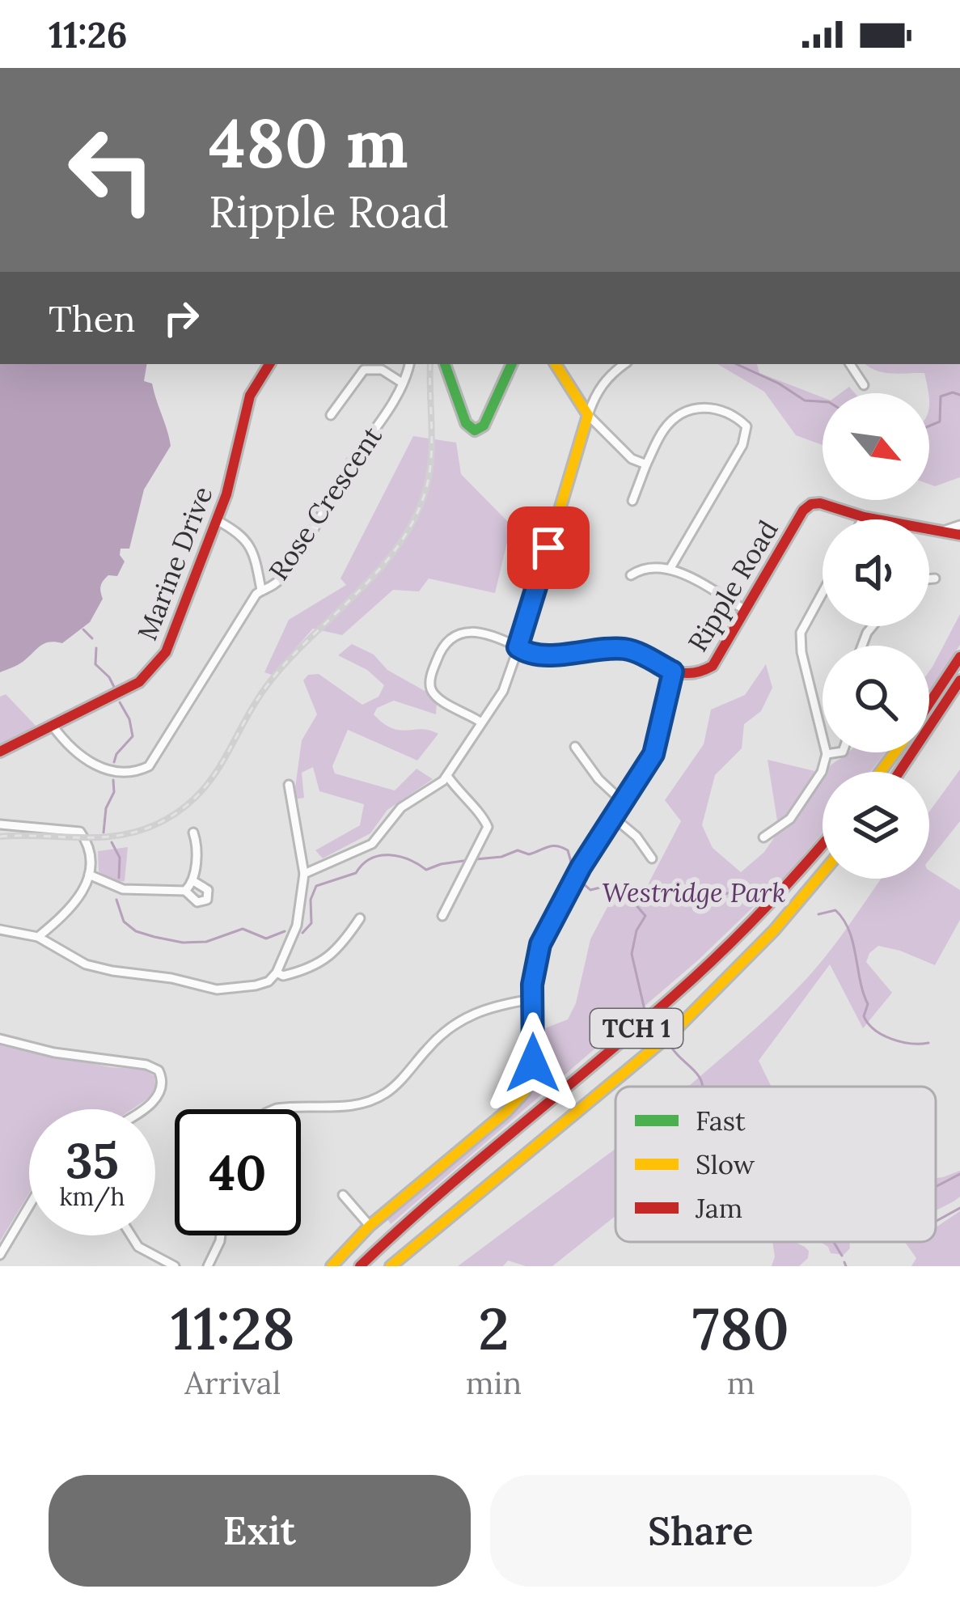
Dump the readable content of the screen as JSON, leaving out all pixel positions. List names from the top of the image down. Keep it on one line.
{"streets":{"main road":["Marine Drive","Ripple Road","TCH 1"],"street":["Rose Crescent"]},"crossings":[["Rose Crescent","Marine Drive"]],"parks":["Westridge Park"],"legend":["Fast","Slow","Jam"],"north":"bottom right","page":{"status":"11:26","turn":["480 m","Ripple Road"],"then":"Then","speed":"35 km/h","limit":"40","eta":["11:28","Arrival","2","min","780","m"],"buttons":["Exit","Share"]}}
